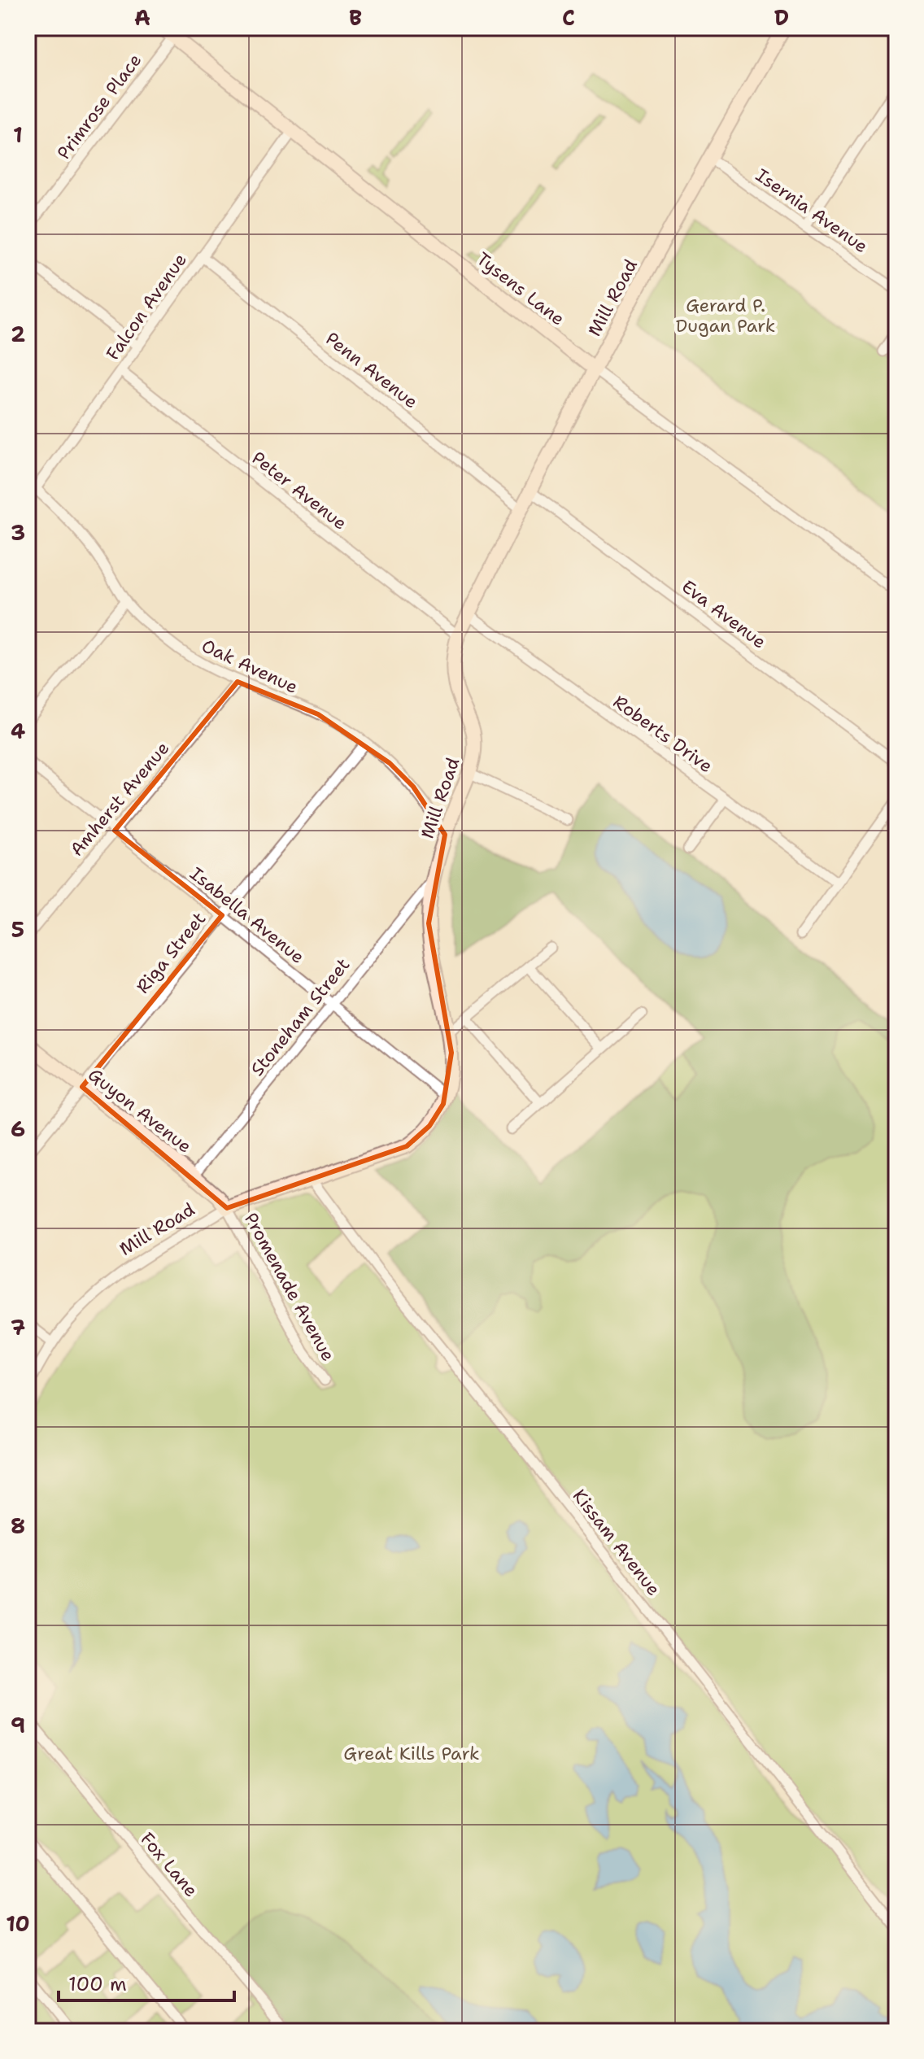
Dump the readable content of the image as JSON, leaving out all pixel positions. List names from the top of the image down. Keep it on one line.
{"streets":{"street":["Primrose Place","Isernia Avenue","Tysens Lane","Mill Road","Falcon Avenue","Penn Avenue","Peter Avenue","Eva Avenue","Oak Avenue","Roberts Drive","Amherst Avenue","Isabella Avenue","Riga Street","Stoneham Street","Guyon Avenue","Promenade Avenue","Kissam Avenue","Fox Lane"]},"crossings":[["Primrose Place","Tysens Lane"],["Isernia Avenue","Mill Road"],["Tysens Lane","Mill Road"],["Tysens Lane","Falcon Avenue"],["Mill Road","Penn Avenue"],["Mill Road","Peter Avenue"],["Mill Road","Eva Avenue"],["Mill Road","Oak Avenue"],["Mill Road","Roberts Drive"],["Mill Road","Isabella Avenue"],["Mill Road","Stoneham Street"],["Mill Road","Guyon Avenue"],["Mill Road","Promenade Avenue"],["Mill Road","Kissam Avenue"],["Falcon Avenue","Penn Avenue"],["Falcon Avenue","Peter Avenue"],["Falcon Avenue","Oak Avenue"],["Oak Avenue","Amherst Avenue"],["Oak Avenue","Riga Street"],["Amherst Avenue","Isabella Avenue"],["Isabella Avenue","Riga Street"],["Isabella Avenue","Stoneham Street"],["Riga Street","Guyon Avenue"],["Stoneham Street","Guyon Avenue"],["Guyon Avenue","Promenade Avenue"]],"parks":["Gerard P. Dugan Park","Great Kills Park"],"scale_bar":"100 m","grid":{"columns":["A","B","C","D"],"rows":["1","2","3","4","5","6","7","8","9","10"]}}
